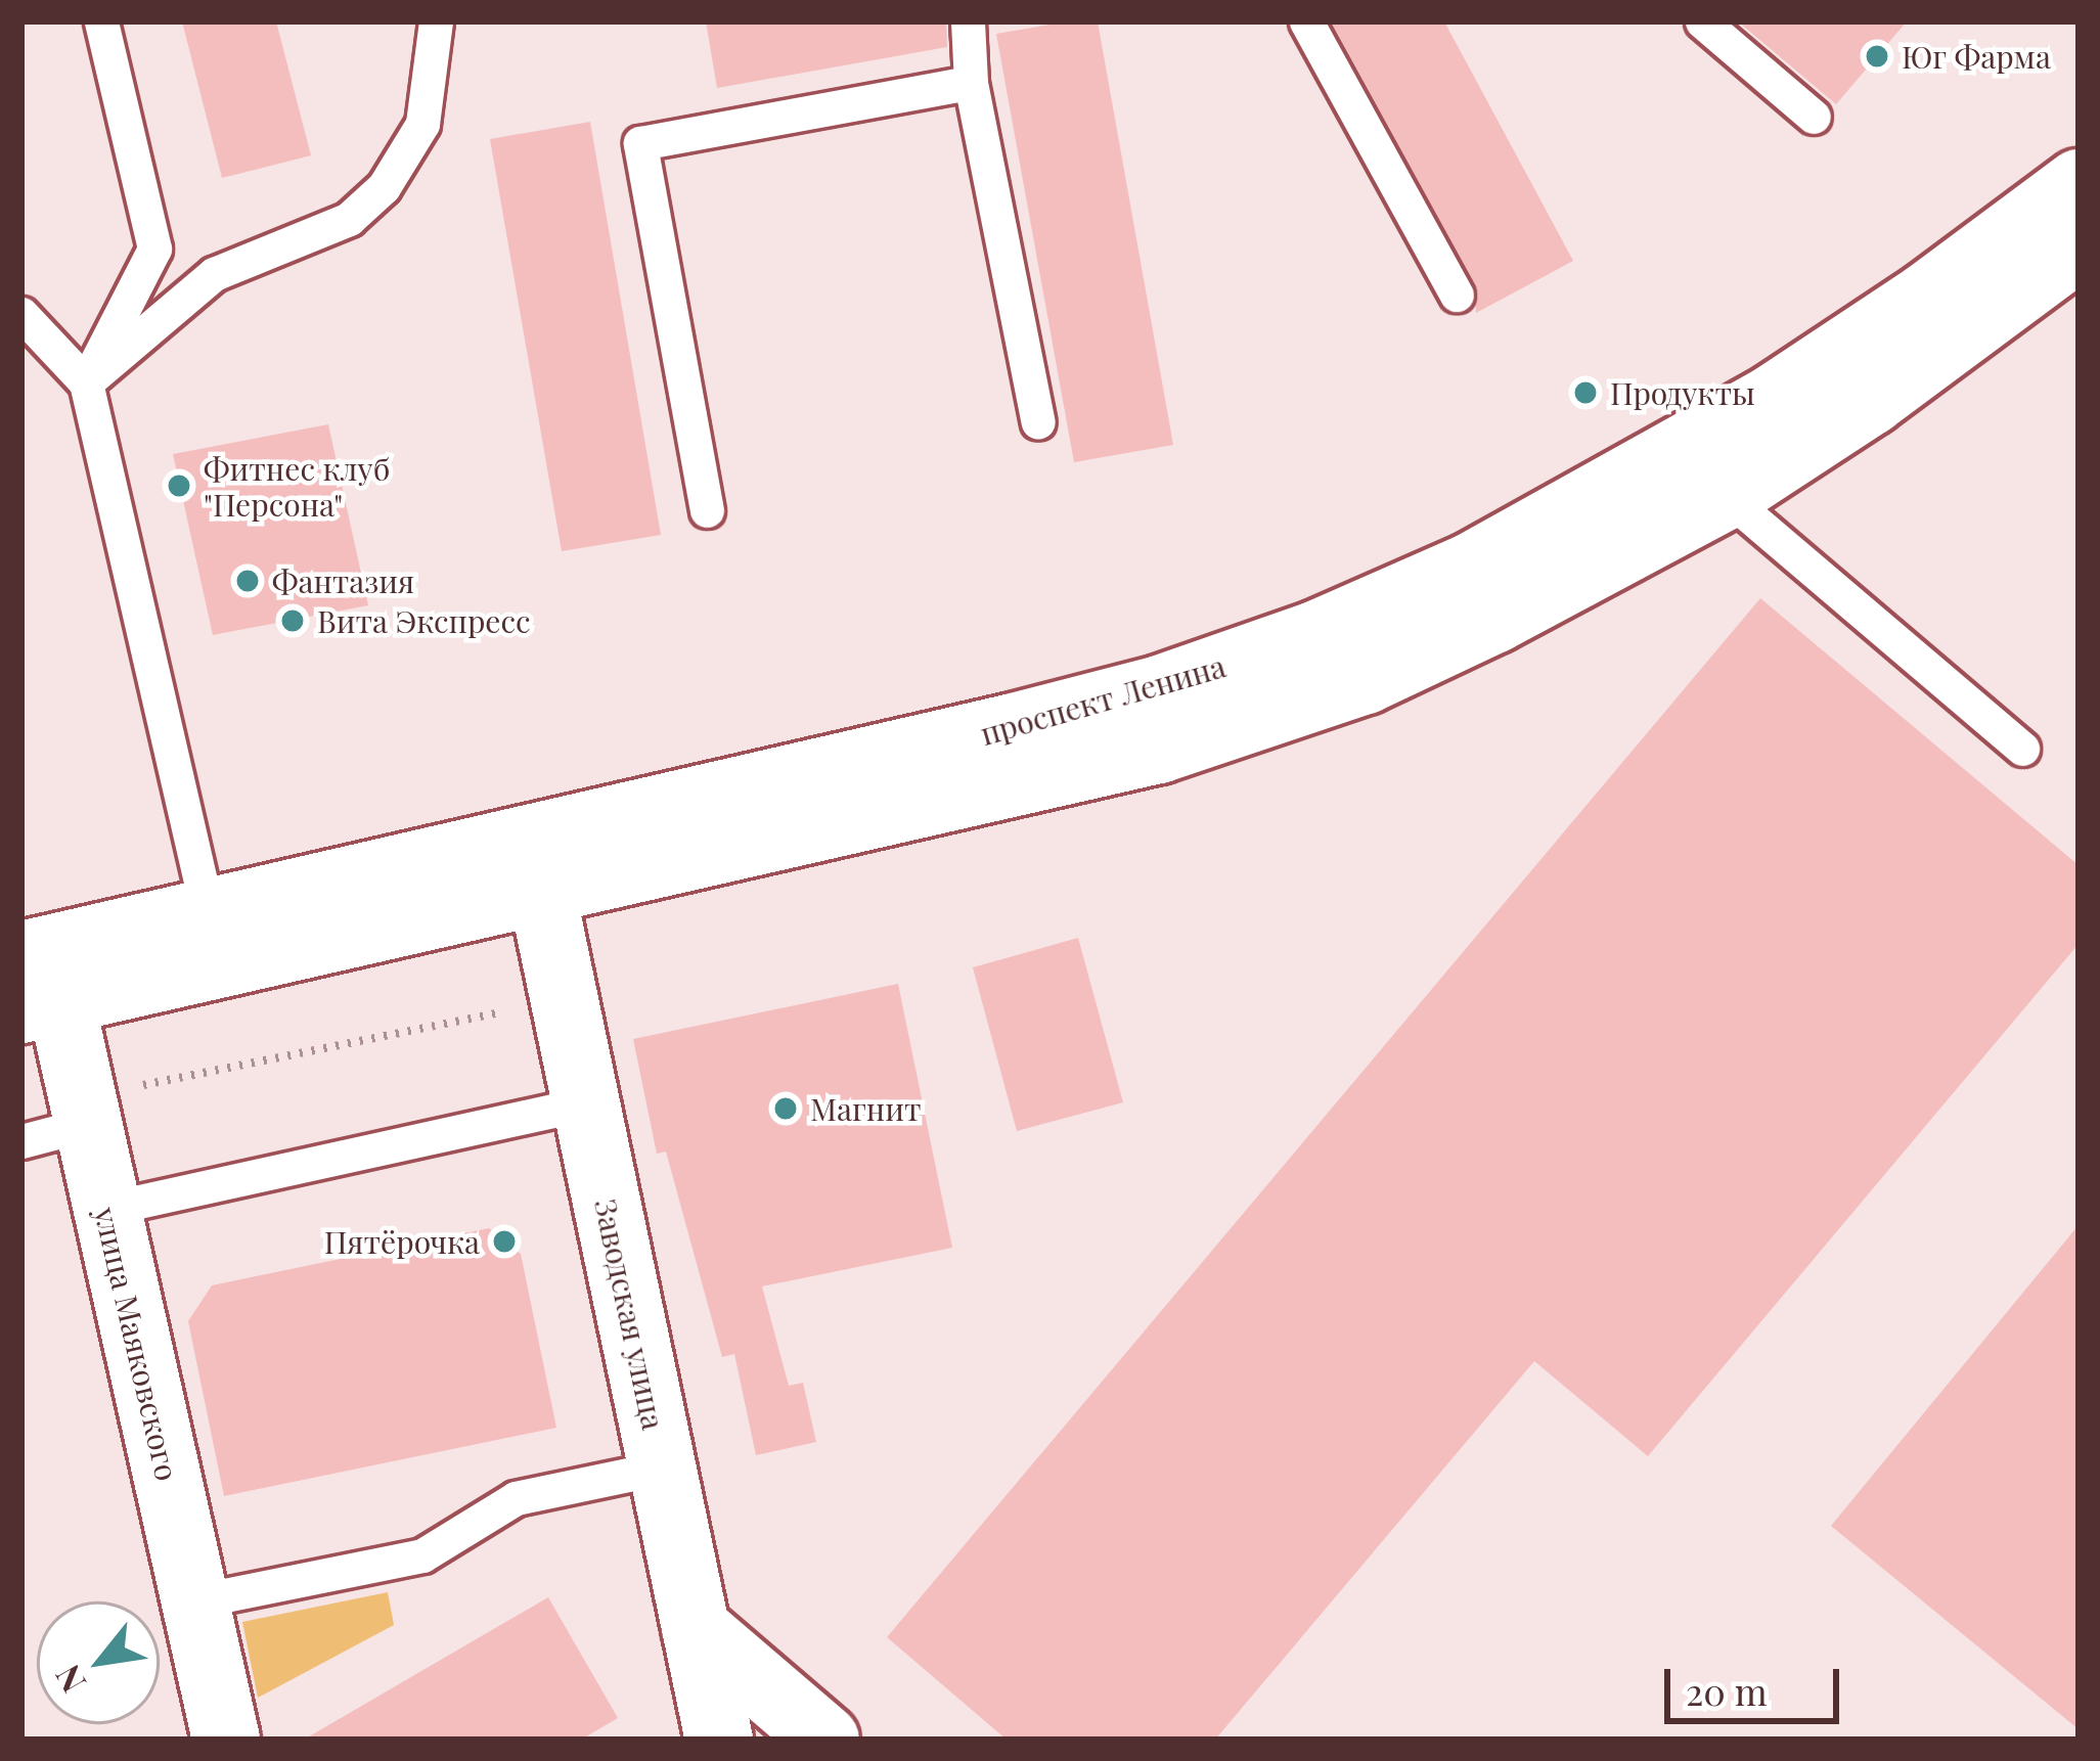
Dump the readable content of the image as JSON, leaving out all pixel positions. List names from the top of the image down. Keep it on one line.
{"streets":{"main road":["проспект Ленина","Заводская улица","улица Маяковского"]},"crossings":[["проспект Ленина","Заводская улица"],["проспект Ленина","улица Маяковского"]],"places":["Юг Фарма","Продукты","Фитнес клуб \"Персона\"","Фантазия","Вита Экспресс","Магнит","Пятёрочка"],"scale_bar":"20 m","north":"bottom left"}
